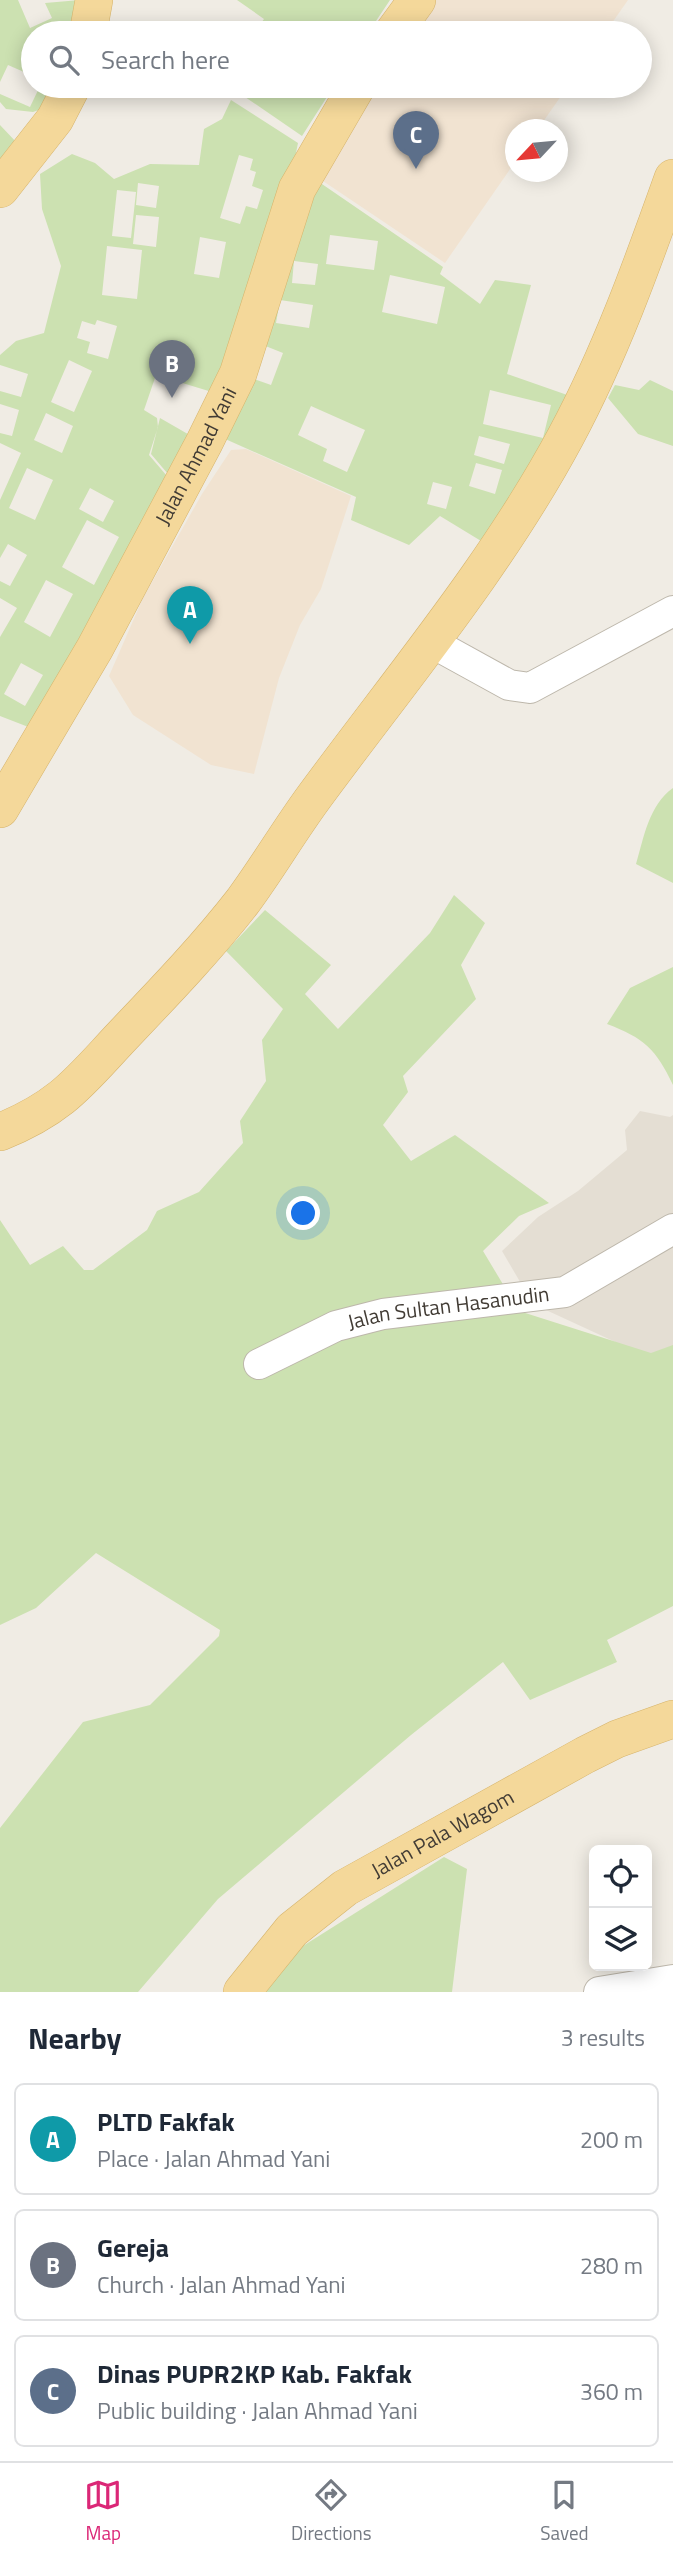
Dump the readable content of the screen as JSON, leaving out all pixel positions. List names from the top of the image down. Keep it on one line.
{"streets":{"main road":["Jalan Ahmad Yani","Jalan Pala Wagom"],"street":["Jalan Sultan Hasanudin"]},"north":"bottom left","page":{"search":"Search here","pins":["C","B","A"],"heading":["Nearby","3 results"],"list":[{"mark":"A","name":"PLTD Fakfak","note":"Place · Jalan Ahmad Yani","value":"200 m"},{"mark":"B","name":"Gereja","note":"Church · Jalan Ahmad Yani","value":"280 m"},{"mark":"C","name":"Dinas PUPR2KP Kab. Fakfak","note":"Public building · Jalan Ahmad Yani","value":"360 m"}],"nav":["Map","Directions","Saved"]}}
